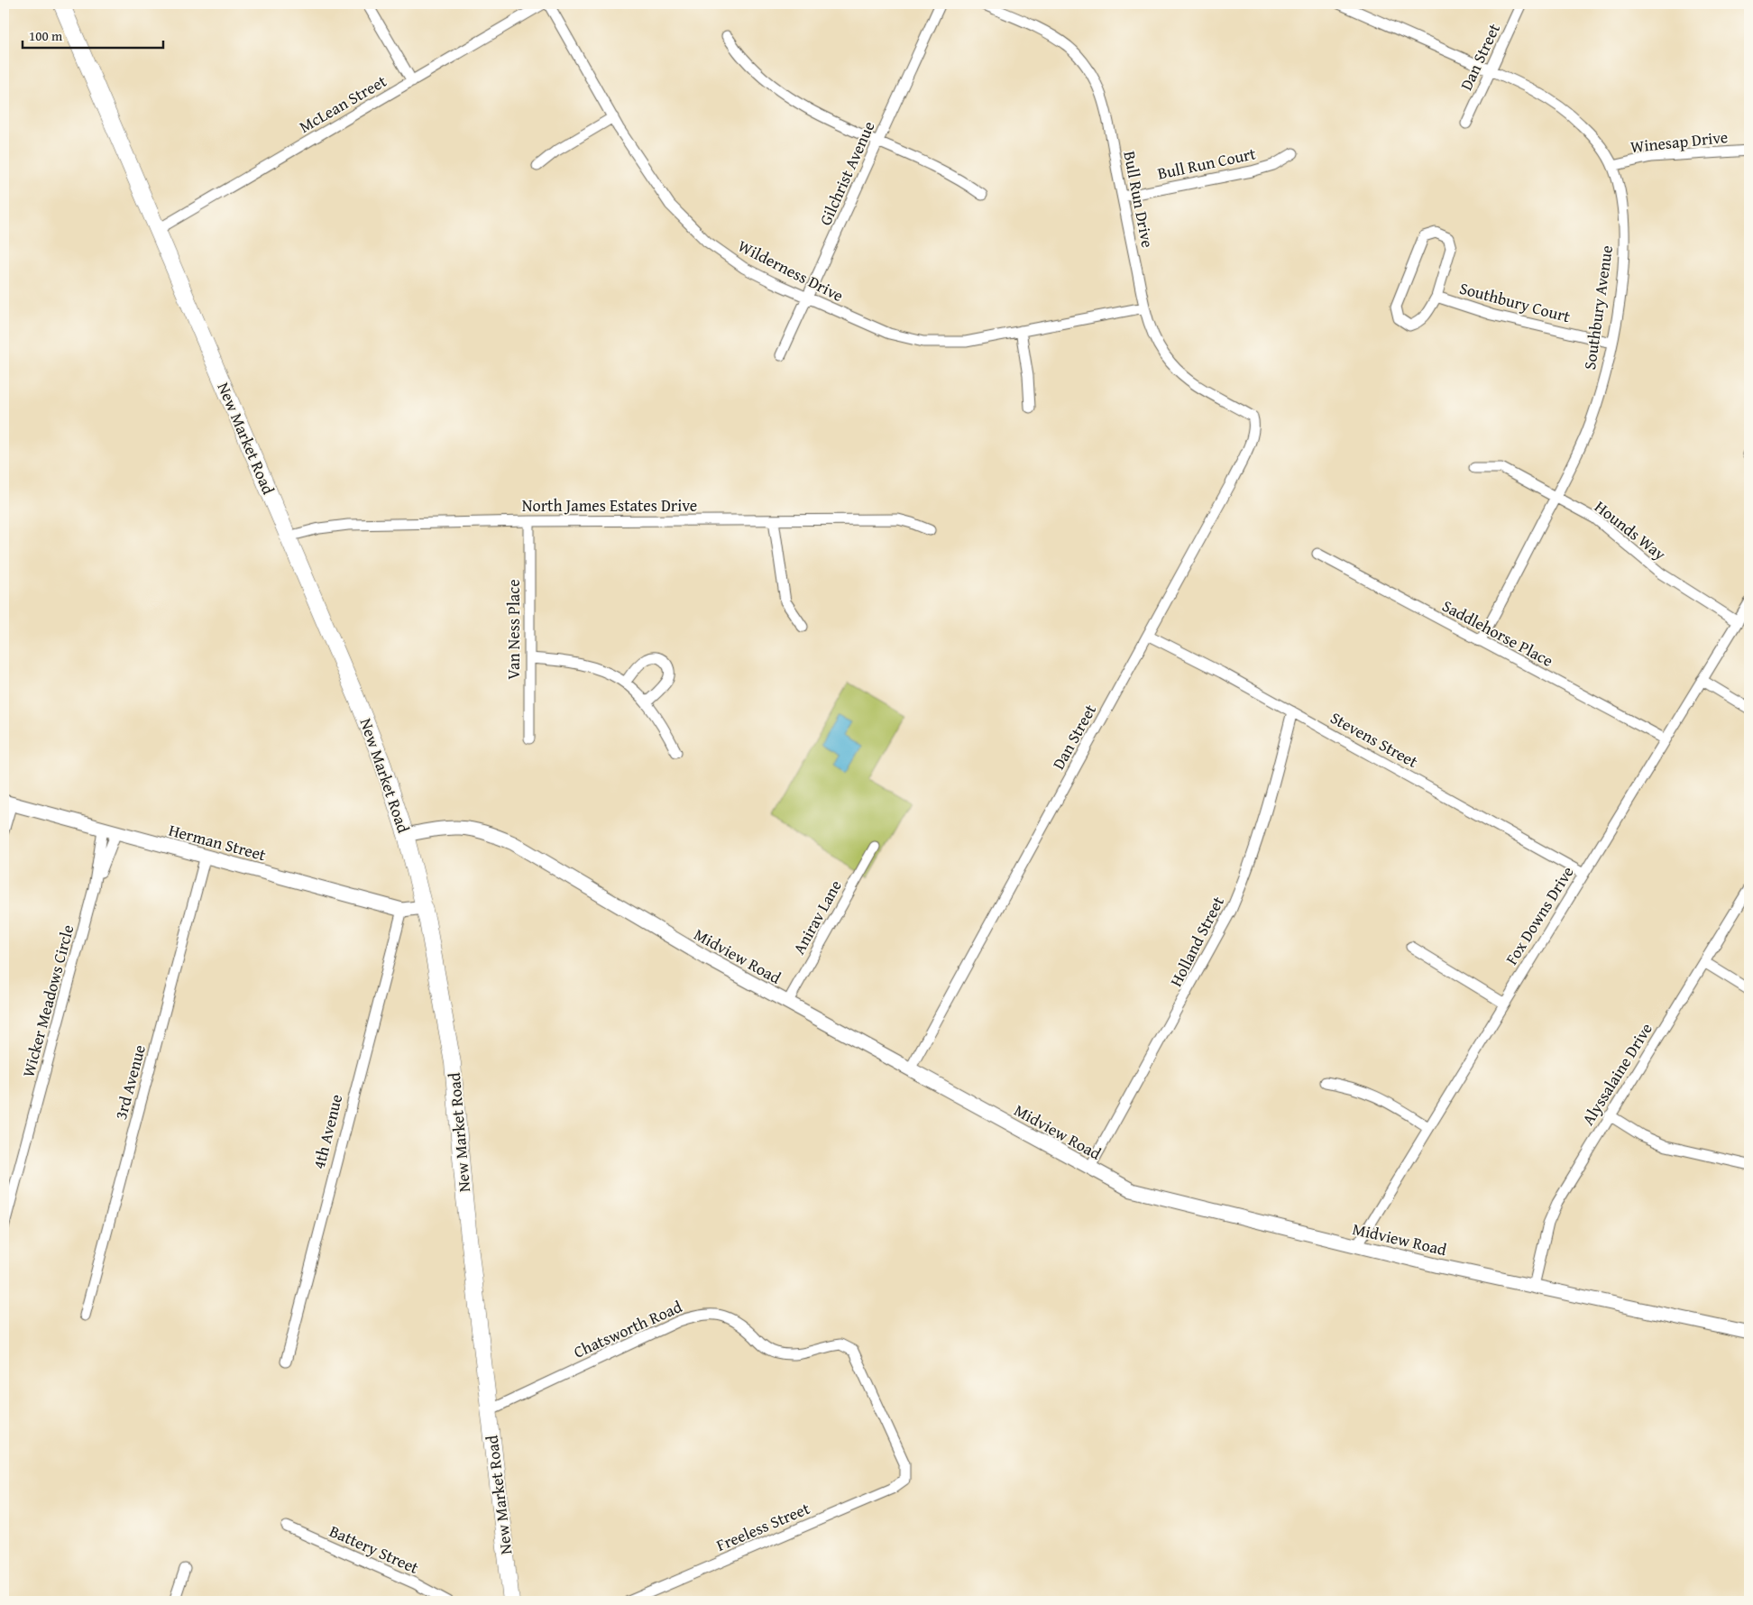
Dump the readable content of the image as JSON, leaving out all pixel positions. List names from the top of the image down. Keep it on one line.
{"streets":{"main road":["New Market Road"],"street":["Dan Street","McLean Street","Winesap Drive","Bull Run Court","Gilchrist Avenue","Bull Run Drive","Wilderness Drive","Southbury Court","Southbury Avenue","North James Estates Drive","Hounds Way","Van Ness Place","Saddlehorse Place","Stevens Street","Herman Street","Fox Downs Drive","Anirav Lane","Holland Street","Midview Road","Wicker Meadows Circle","Alyssalaine Drive","3rd Avenue","4th Avenue","Chatsworth Road","Freeless Street","Battery Street"]},"crossings":[["Dan Street","Bull Run Drive"],["Dan Street","Southbury Avenue"],["Dan Street","Stevens Street"],["Dan Street","Midview Road"],["McLean Street","New Market Road"],["Winesap Drive","Southbury Avenue"],["Bull Run Court","Bull Run Drive"],["Gilchrist Avenue","Wilderness Drive"],["Bull Run Drive","Wilderness Drive"],["Southbury Court","Southbury Avenue"],["Southbury Avenue","Hounds Way"],["Southbury Avenue","Saddlehorse Place"],["New Market Road","North James Estates Drive"],["New Market Road","Herman Street"],["New Market Road","Midview Road"],["New Market Road","Chatsworth Road"],["North James Estates Drive","Van Ness Place"],["Hounds Way","Fox Downs Drive"],["Saddlehorse Place","Fox Downs Drive"],["Stevens Street","Fox Downs Drive"],["Stevens Street","Holland Street"],["Herman Street","Wicker Meadows Circle"],["Herman Street","3rd Avenue"],["Herman Street","4th Avenue"],["Fox Downs Drive","Midview Road"],["Anirav Lane","Midview Road"],["Holland Street","Midview Road"],["Midview Road","Alyssalaine Drive"],["Chatsworth Road","Freeless Street"]],"scale_bar":"100 m"}
